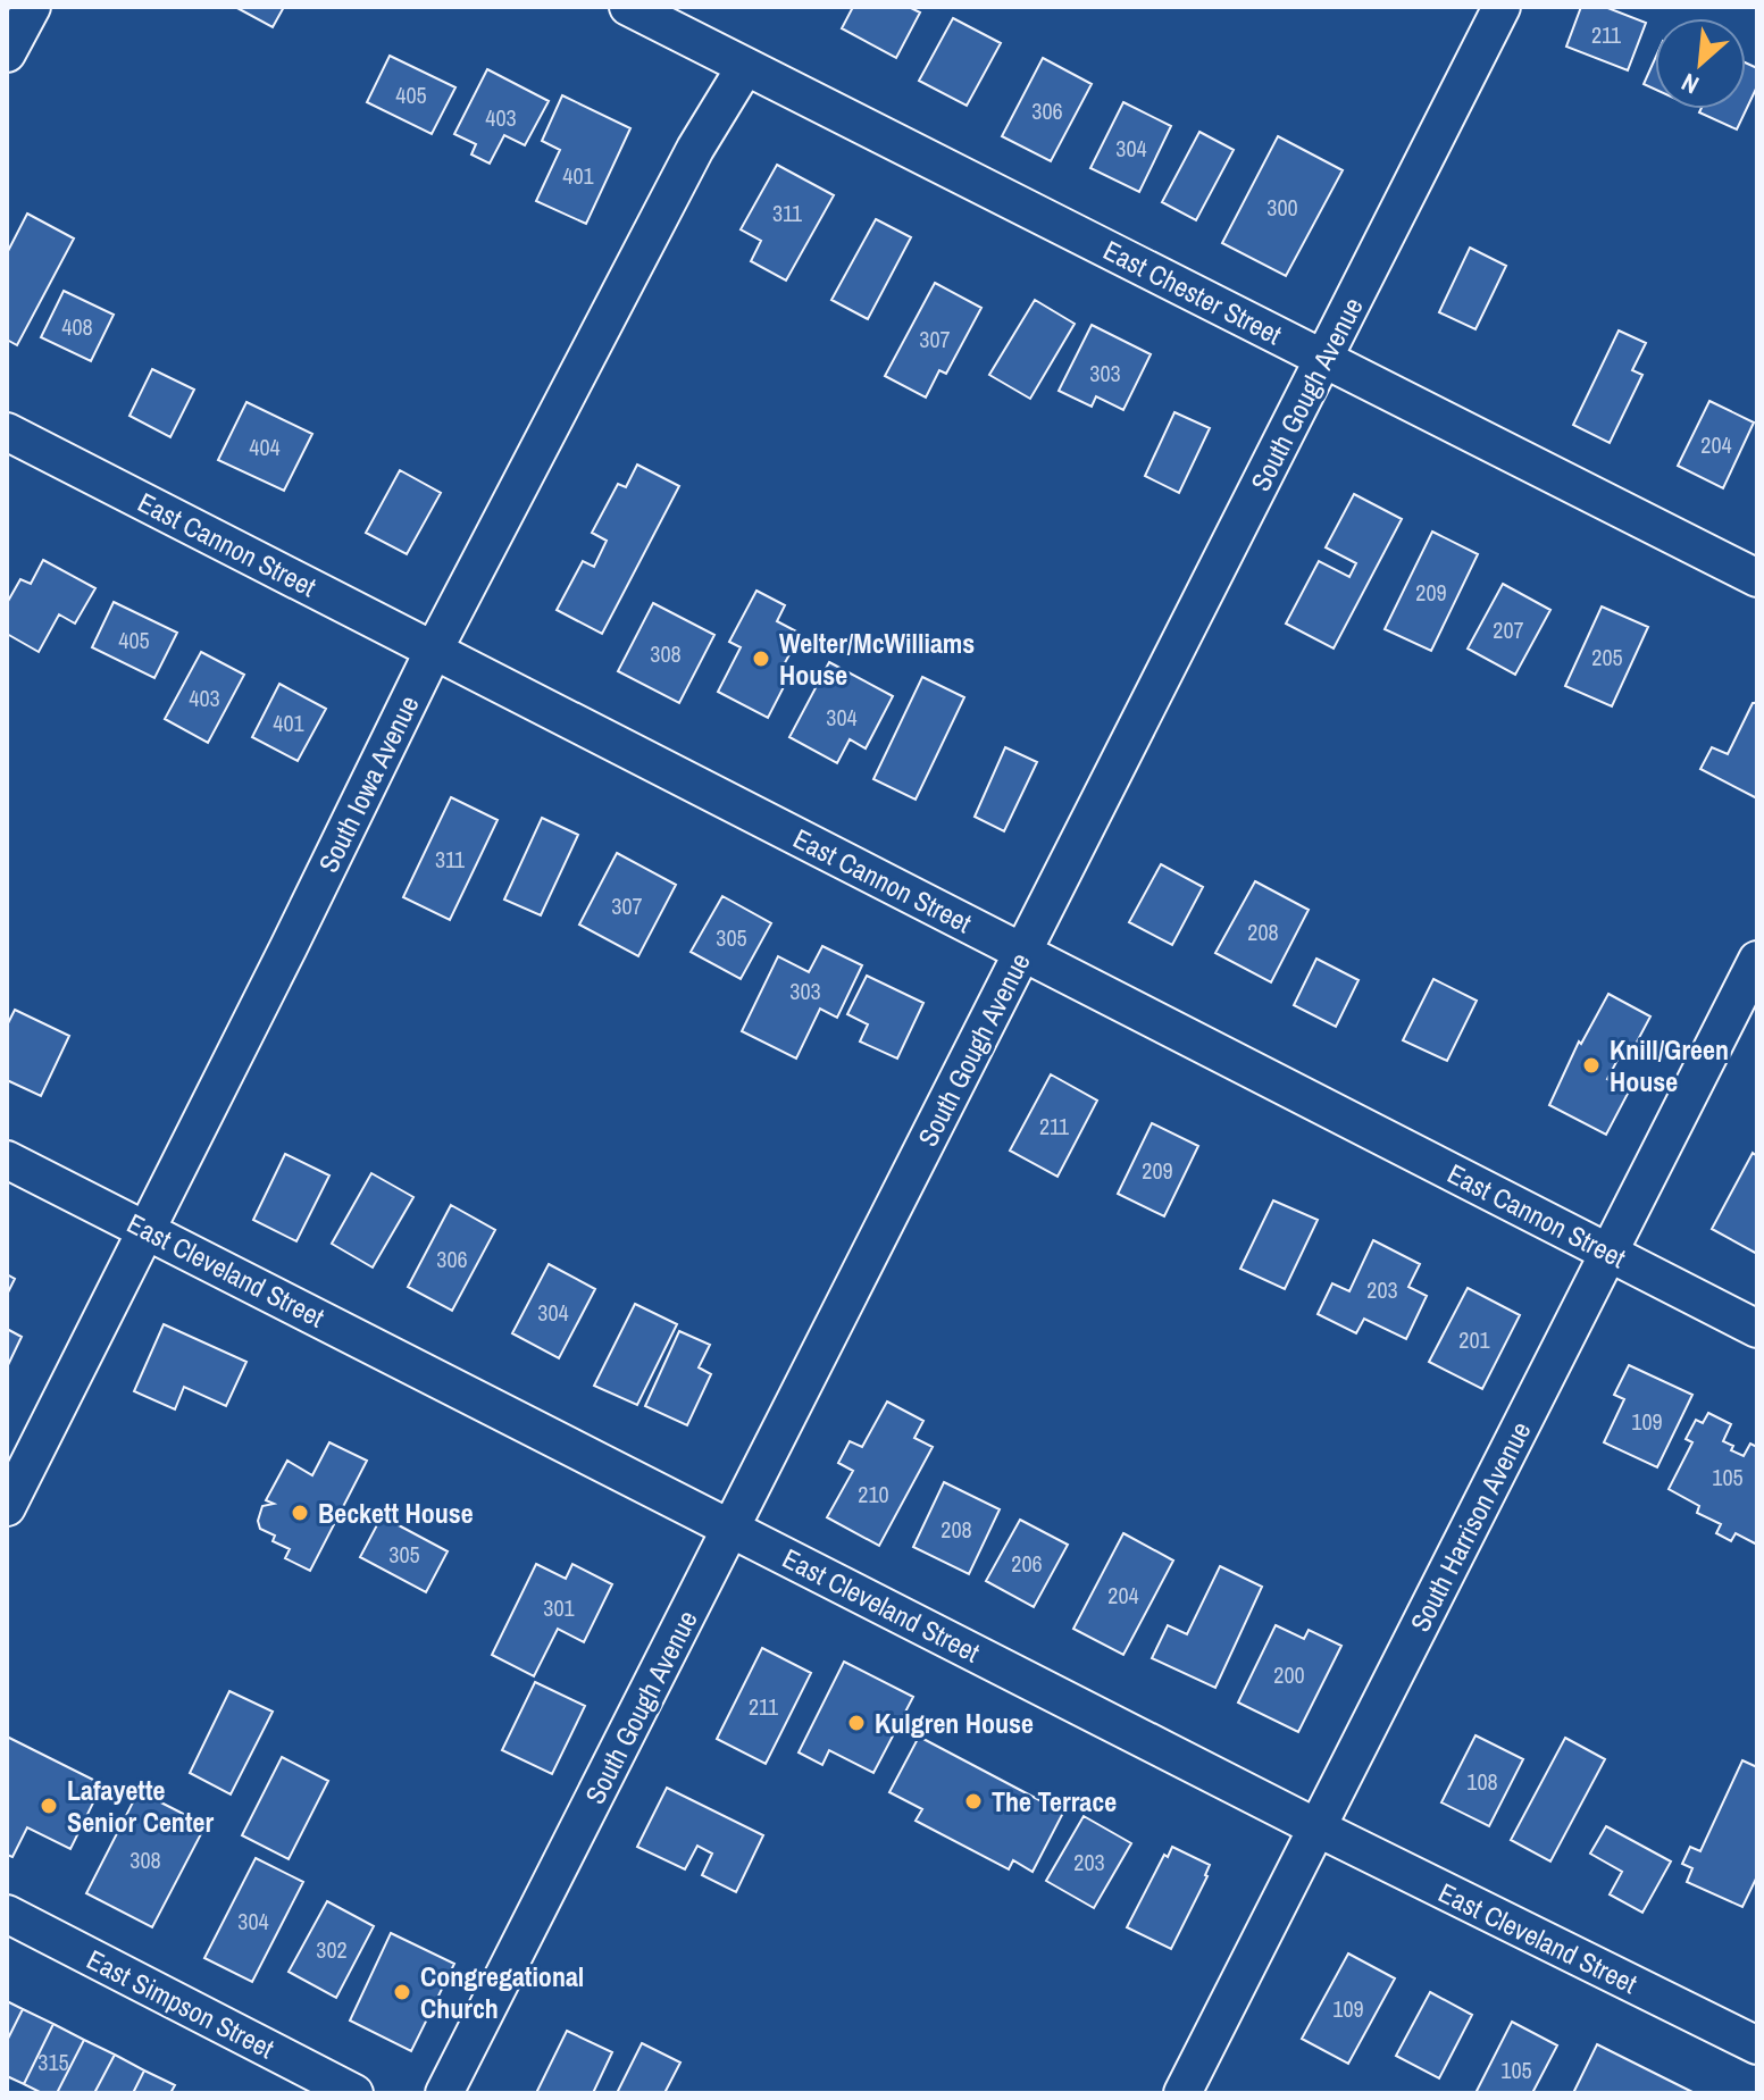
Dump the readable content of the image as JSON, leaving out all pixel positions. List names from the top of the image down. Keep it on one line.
{"streets":{"street":["East Chester Street","South Gough Avenue","East Cannon Street","South Iowa Avenue","East Cleveland Street","South Harrison Avenue","East Simpson Street"]},"crossings":[["East Chester Street","South Gough Avenue"],["East Chester Street","South Iowa Avenue"],["South Gough Avenue","East Cannon Street"],["South Gough Avenue","East Cleveland Street"],["East Cannon Street","South Iowa Avenue"],["East Cannon Street","South Harrison Avenue"],["South Iowa Avenue","East Cleveland Street"],["East Cleveland Street","South Harrison Avenue"]],"places":["Welter/McWilliams House","Knill/Green House","Beckett House","Kulgren House","The Terrace","Lafayette Senior Center","Congregational Church"],"house_numbers":["211","405","306","403","304","401","300","311","408","307","303","204","404","209","207","405","308","205","403","304","401","311","307","208","305","303","211","209","306","203","304","201","109","105","210","208","305","206","204","301","200","211","108","308","203","304","302","109","315","105"],"north":"bottom left"}
